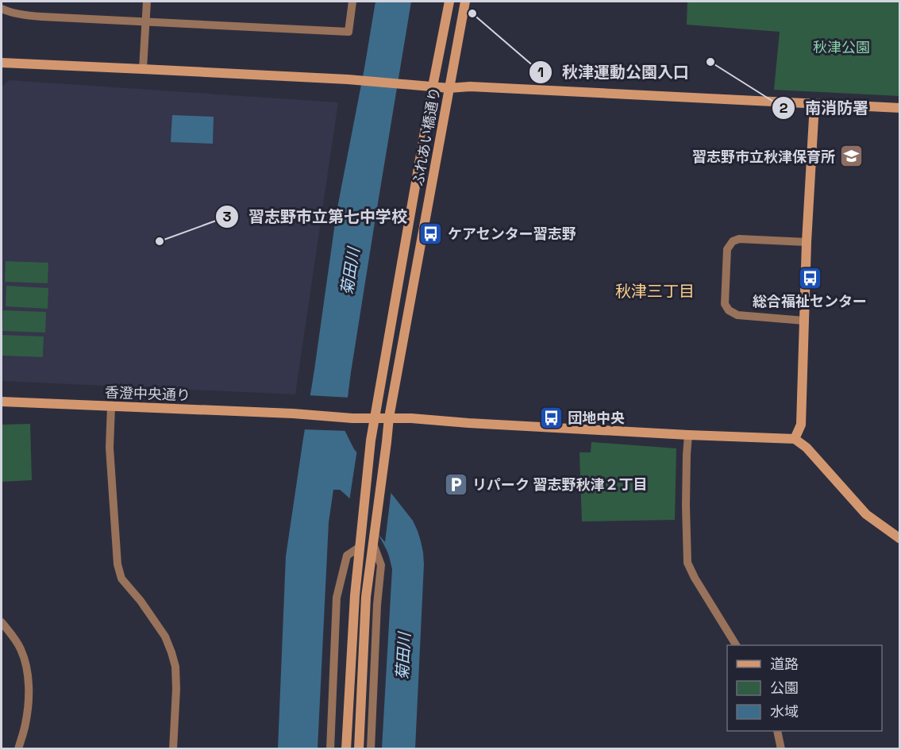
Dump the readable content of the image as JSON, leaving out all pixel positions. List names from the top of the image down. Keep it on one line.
{"streets":{"street":["ふれあい橋通り","香澄中央通り"]},"crossings":[["ふれあい橋通り","香澄中央通り"]],"districts":["秋津三丁目"],"water":["菊田川"],"parks":["秋津公園"],"places":{"other":["秋津運動公園入口","南消防署","習志野市立第七中学校"],"school or university":["習志野市立秋津保育所"],"bus stop":["ケアセンター習志野","総合福祉センター","団地中央"],"parking":["リパーク 習志野秋津２丁目"]},"legend":["道路","公園","水域"]}
